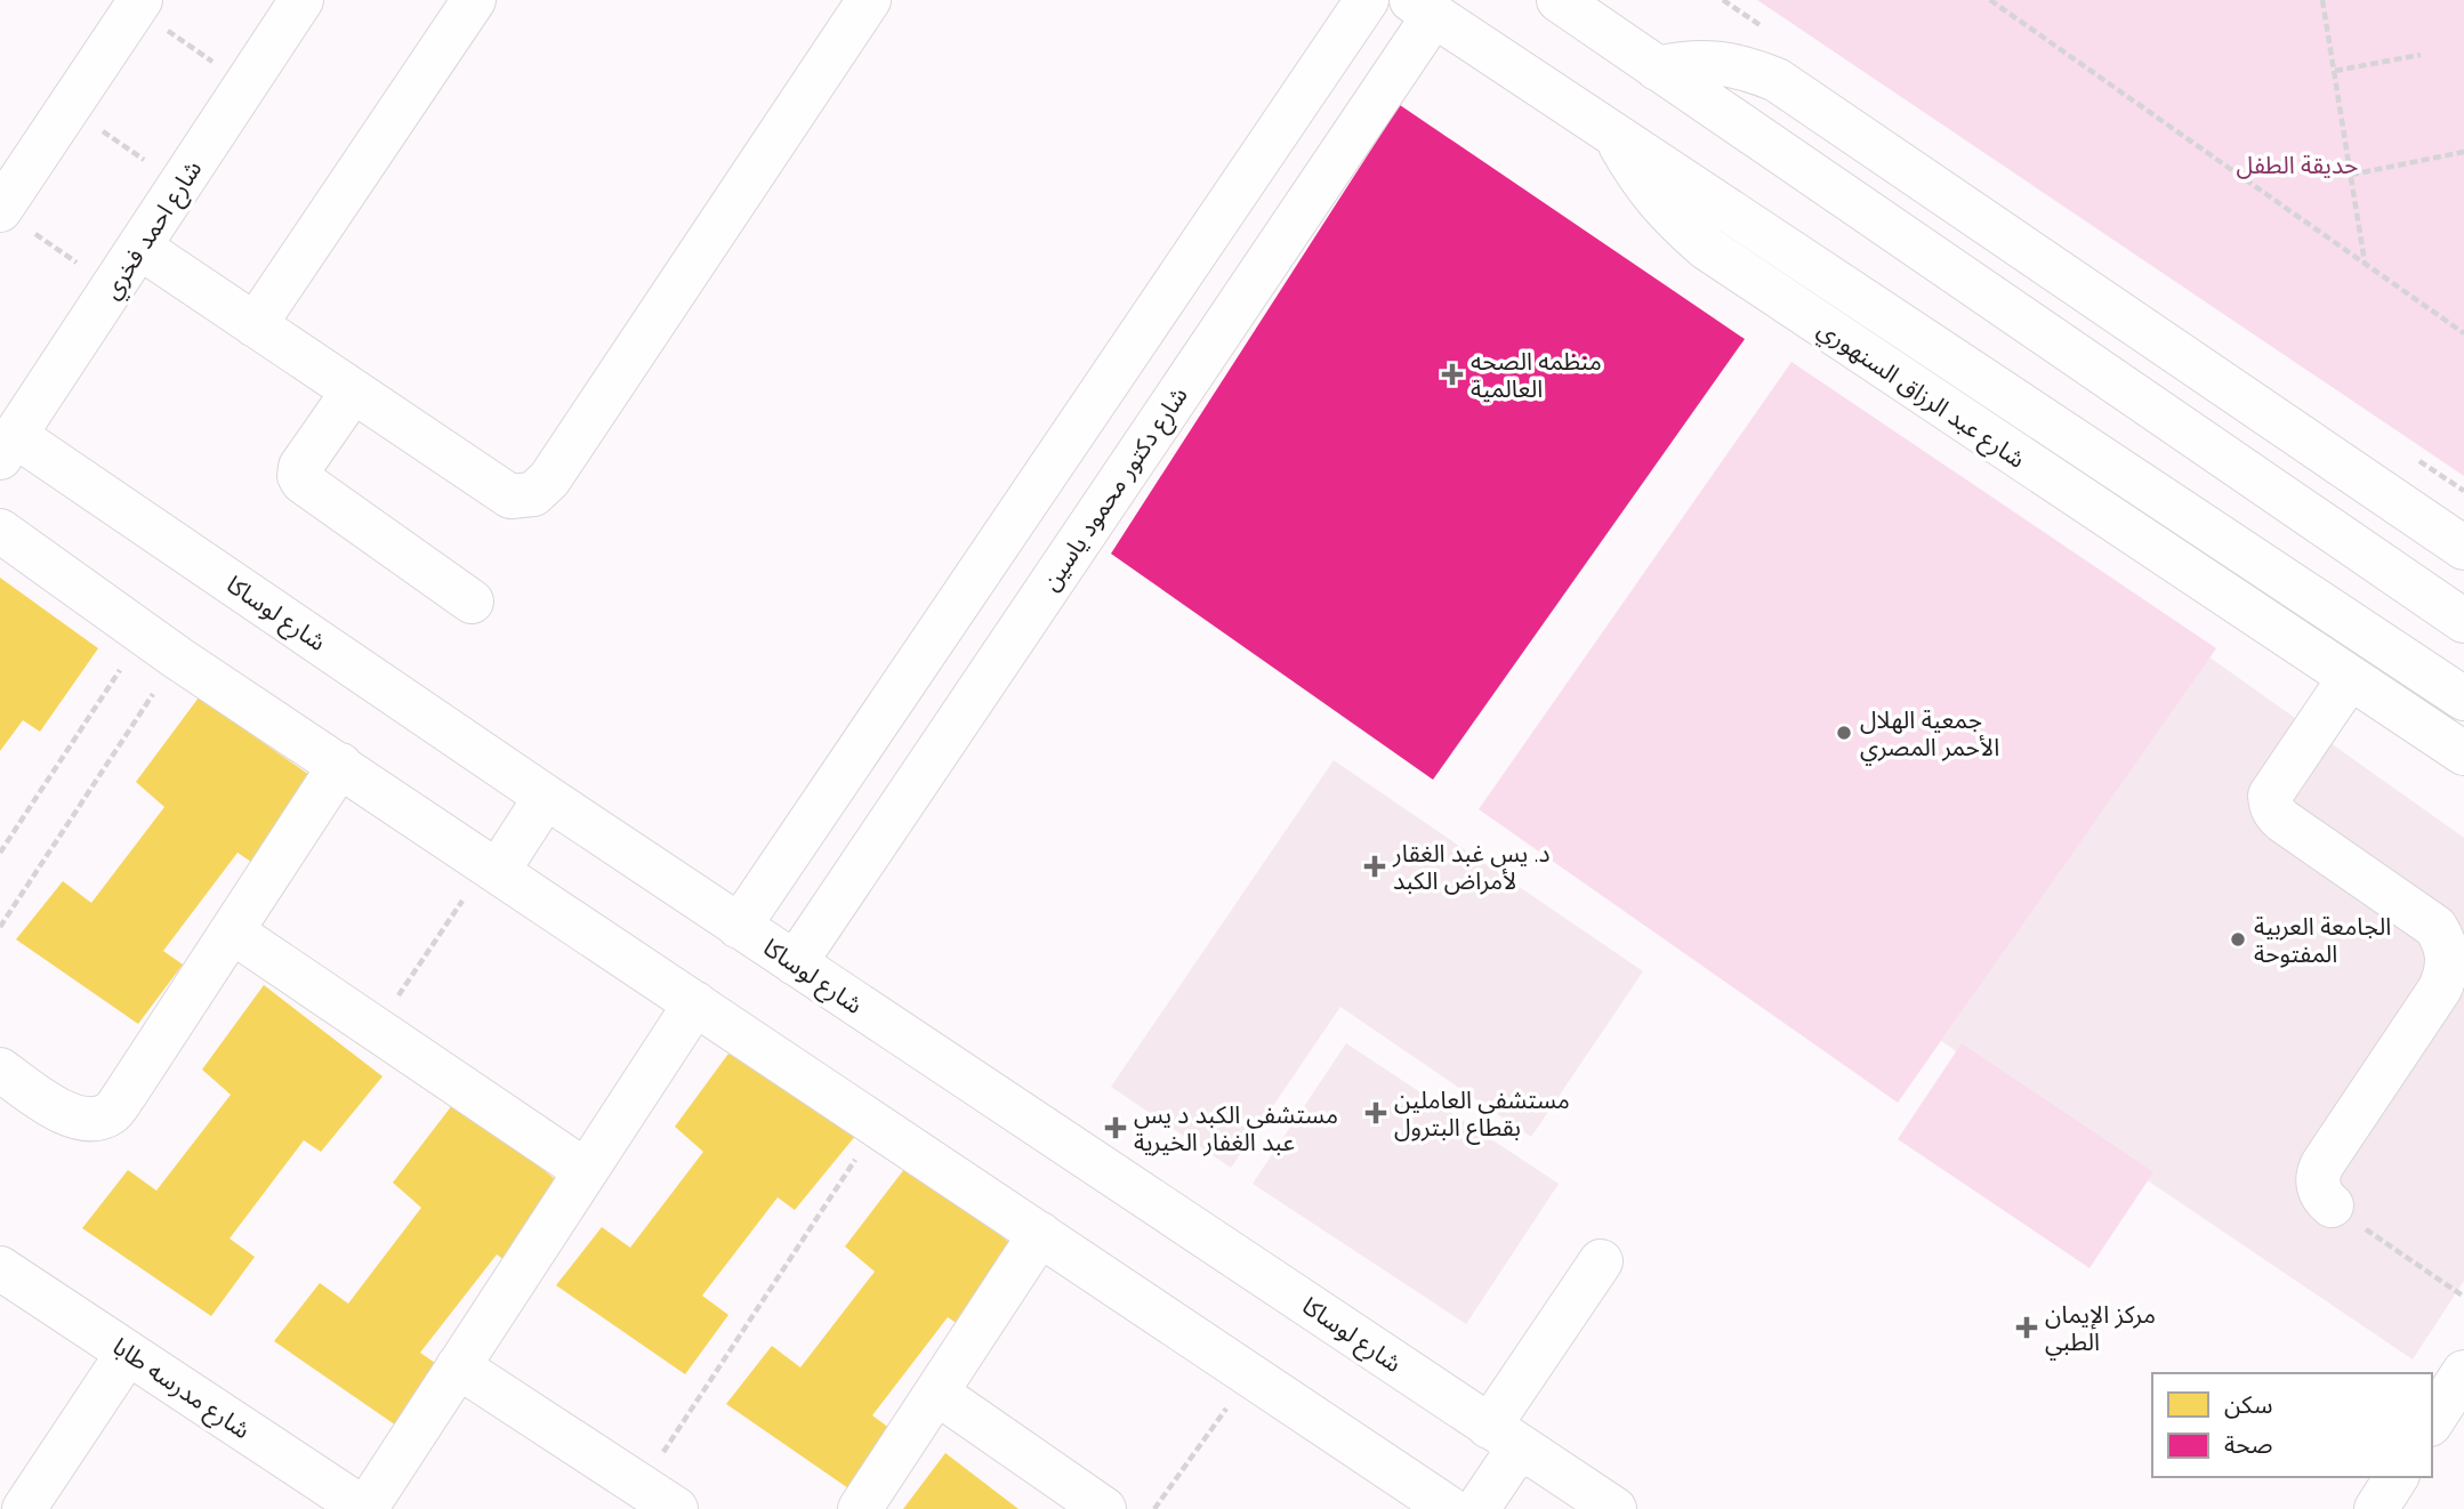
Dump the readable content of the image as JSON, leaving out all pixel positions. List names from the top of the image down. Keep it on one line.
{"streets":{"street":["شارع احمد فخري","شارع عبد الرزاق السنهوري","شارع دكتور محمود ياسين","شارع لوساكا","شارع مدرسه طابا"]},"crossings":[["شارع احمد فخري","شارع لوساكا"],["شارع عبد الرزاق السنهوري","شارع دكتور محمود ياسين"],["شارع دكتور محمود ياسين","شارع لوساكا"]],"parks":["حديقة الطفل"],"places":{"health":["منظمه الصحه العالمية","د. يس غبد الغقار لأمراض الكبد","مستشفى العاملين بقطاع البترول","مستشفى الكبد د يس عبد الغفار الخيرية","مركز الإيمان الطبي"],"other":["جمعية الهلال الأحمر المصري","الجامعة العربية المفتوحة"]},"legend":["سكن","صحة"]}
